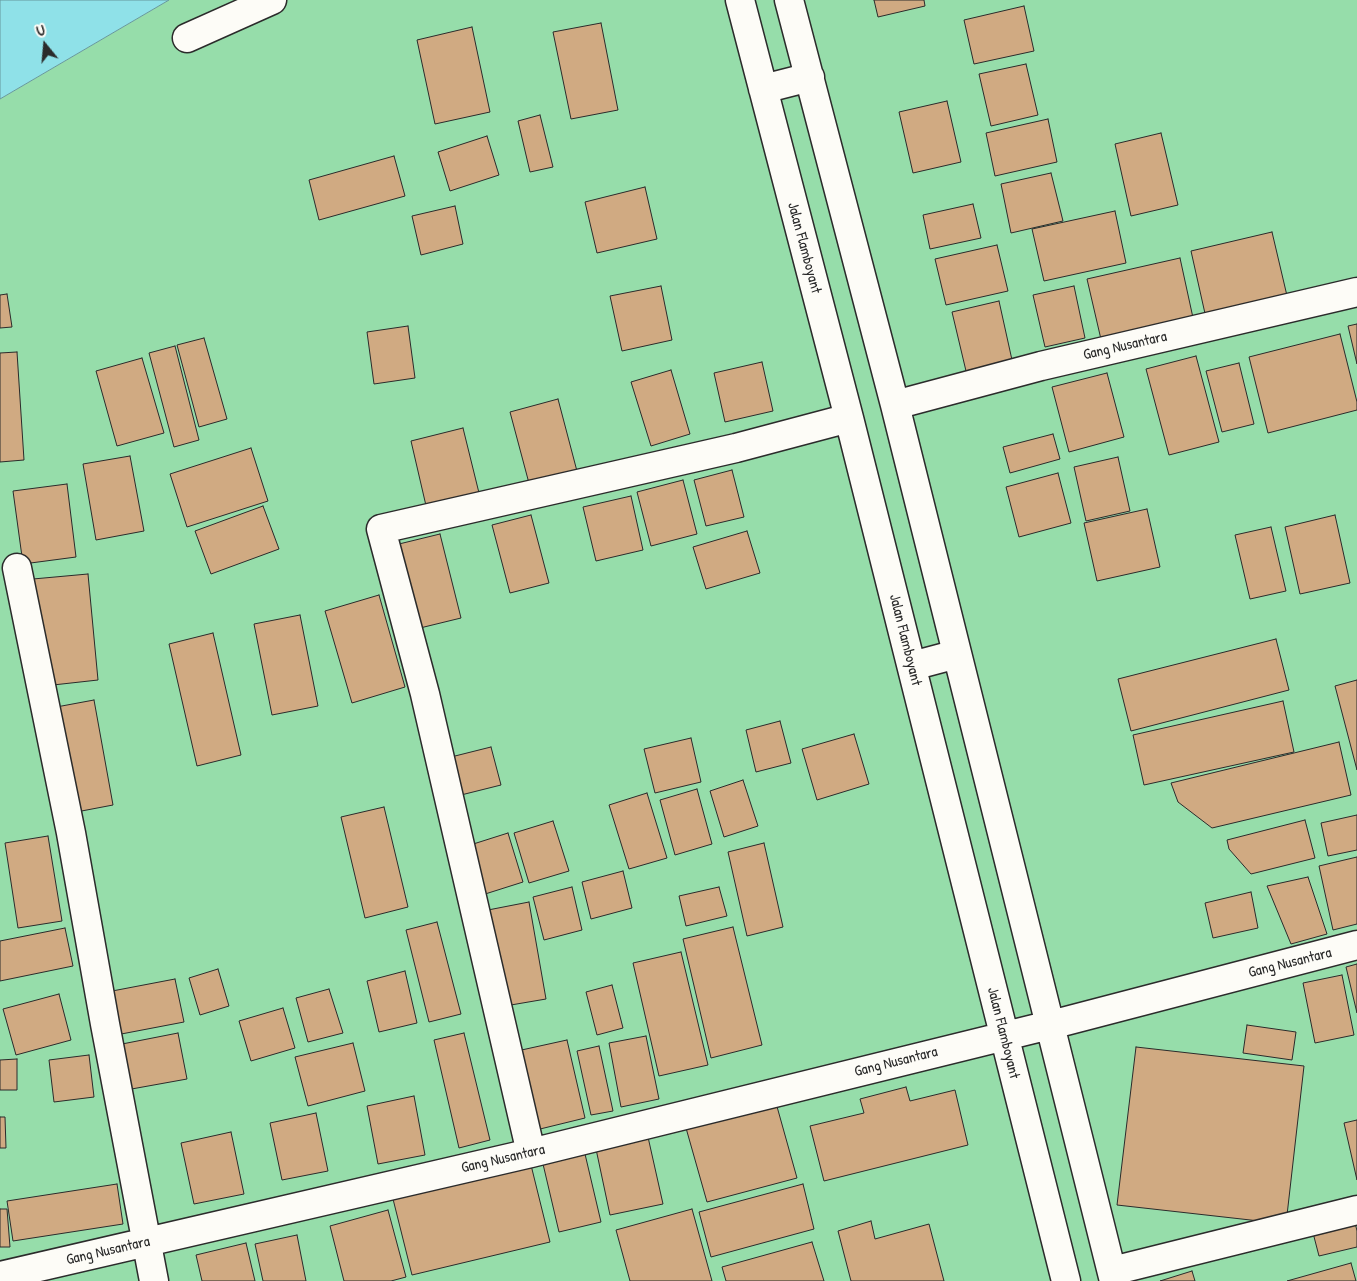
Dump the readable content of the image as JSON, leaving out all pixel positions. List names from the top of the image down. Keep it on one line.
{"streets":{"street":["Jalan Flamboyant","Gang Nusantara"]},"crossings":[["Jalan Flamboyant","Gang Nusantara"]],"north":"top"}
